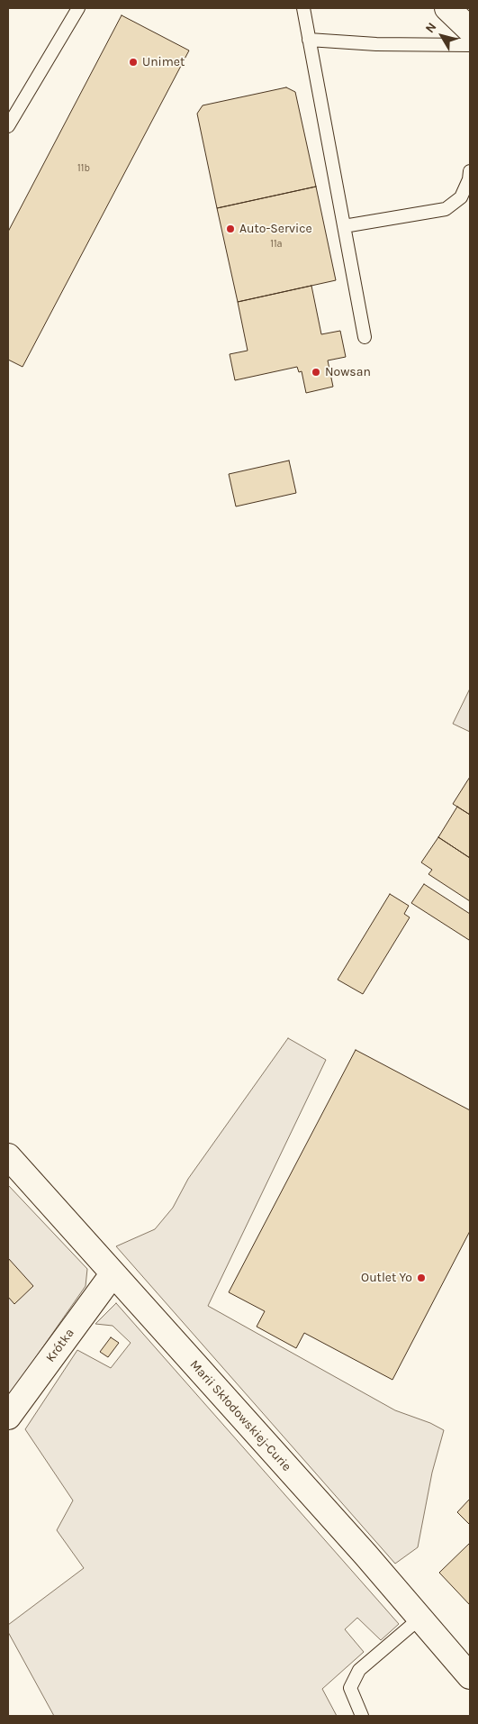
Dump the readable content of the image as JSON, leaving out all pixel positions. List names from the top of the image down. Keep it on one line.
{"streets":{"street":["Krótka","Marii Skłodowskiej-Curie"]},"crossings":[["Krótka","Marii Skłodowskiej-Curie"]],"places":["Unimet","Auto-Service","Nowsan","Outlet Yo"],"house_numbers":["11b","11a"],"north":"top left"}
